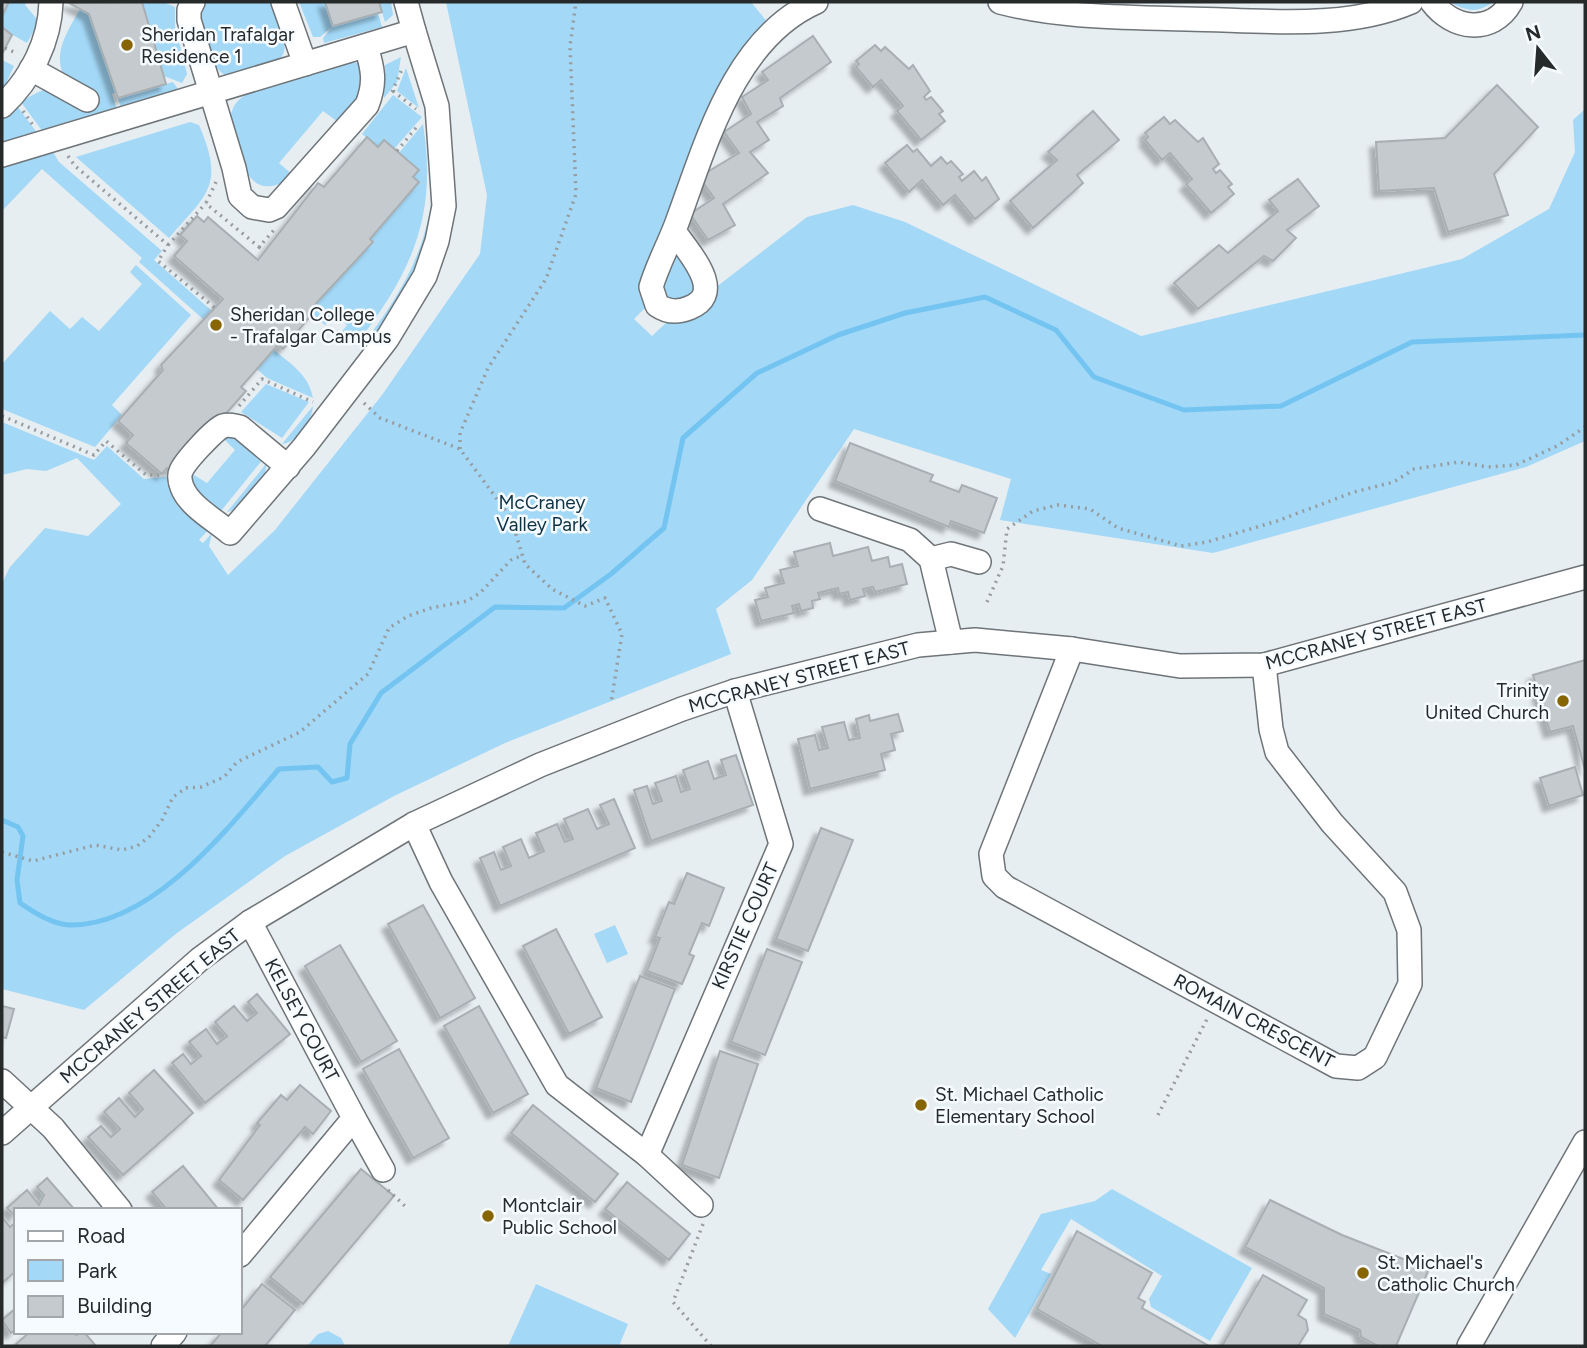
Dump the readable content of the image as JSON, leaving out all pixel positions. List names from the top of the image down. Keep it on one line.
{"streets":{"street":["MCCRANEY STREET EAST","KIRSTIE COURT","KELSEY COURT","ROMAIN CRESCENT"]},"crossings":[["MCCRANEY STREET EAST","KIRSTIE COURT"],["MCCRANEY STREET EAST","KELSEY COURT"],["MCCRANEY STREET EAST","ROMAIN CRESCENT"]],"parks":["McCraney Valley Park"],"places":["Sheridan Trafalgar Residence 1","Sheridan College - Trafalgar Campus","Trinity United Church","St. Michael Catholic Elementary School","Montclair Public School","St. Michael's Catholic Church"],"legend":["Road","Park","Building"],"north":"top"}
